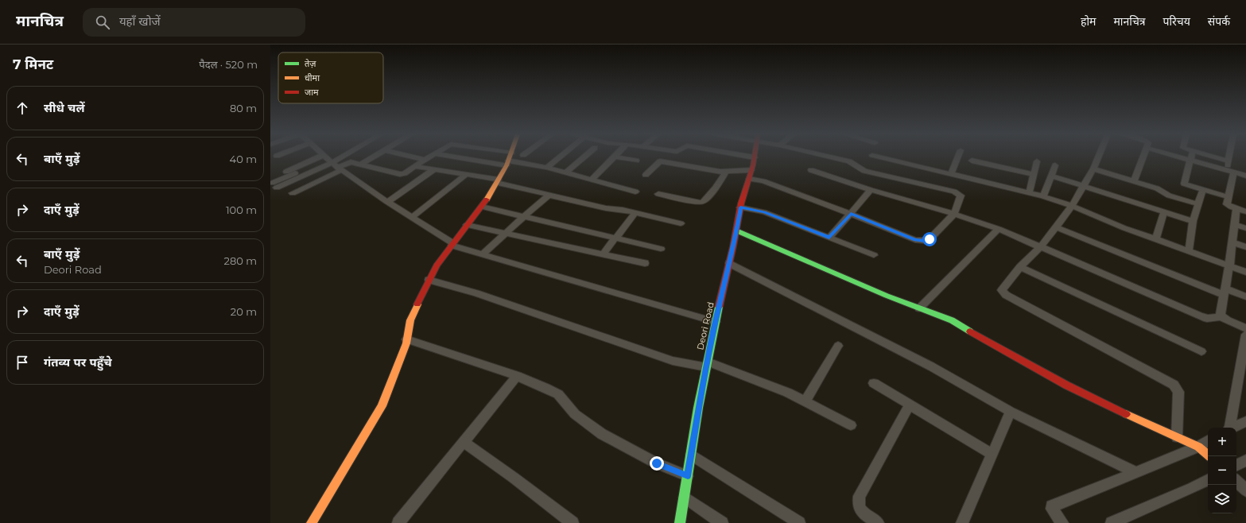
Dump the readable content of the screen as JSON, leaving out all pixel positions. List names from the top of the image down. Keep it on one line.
{"streets":{"street":["Deori Road"]},"legend":["तेज़","धीमा","जाम"],"page":{"header":"मानचित्र","search":"यहाँ खोजें","nav":["होम","मानचित्र","परिचय","संपर्क"],"heading":["7 मिनट","पैदल · 520 m"],"list":[["सीधे चलें","80 m"],["बाएँ मुड़ें","40 m"],["दाएँ मुड़ें","100 m"],["बाएँ मुड़ें","Deori Road","280 m"],["दाएँ मुड़ें","20 m"],"गंतव्य पर पहुँचे"],"map_buttons":["+","−"]}}
